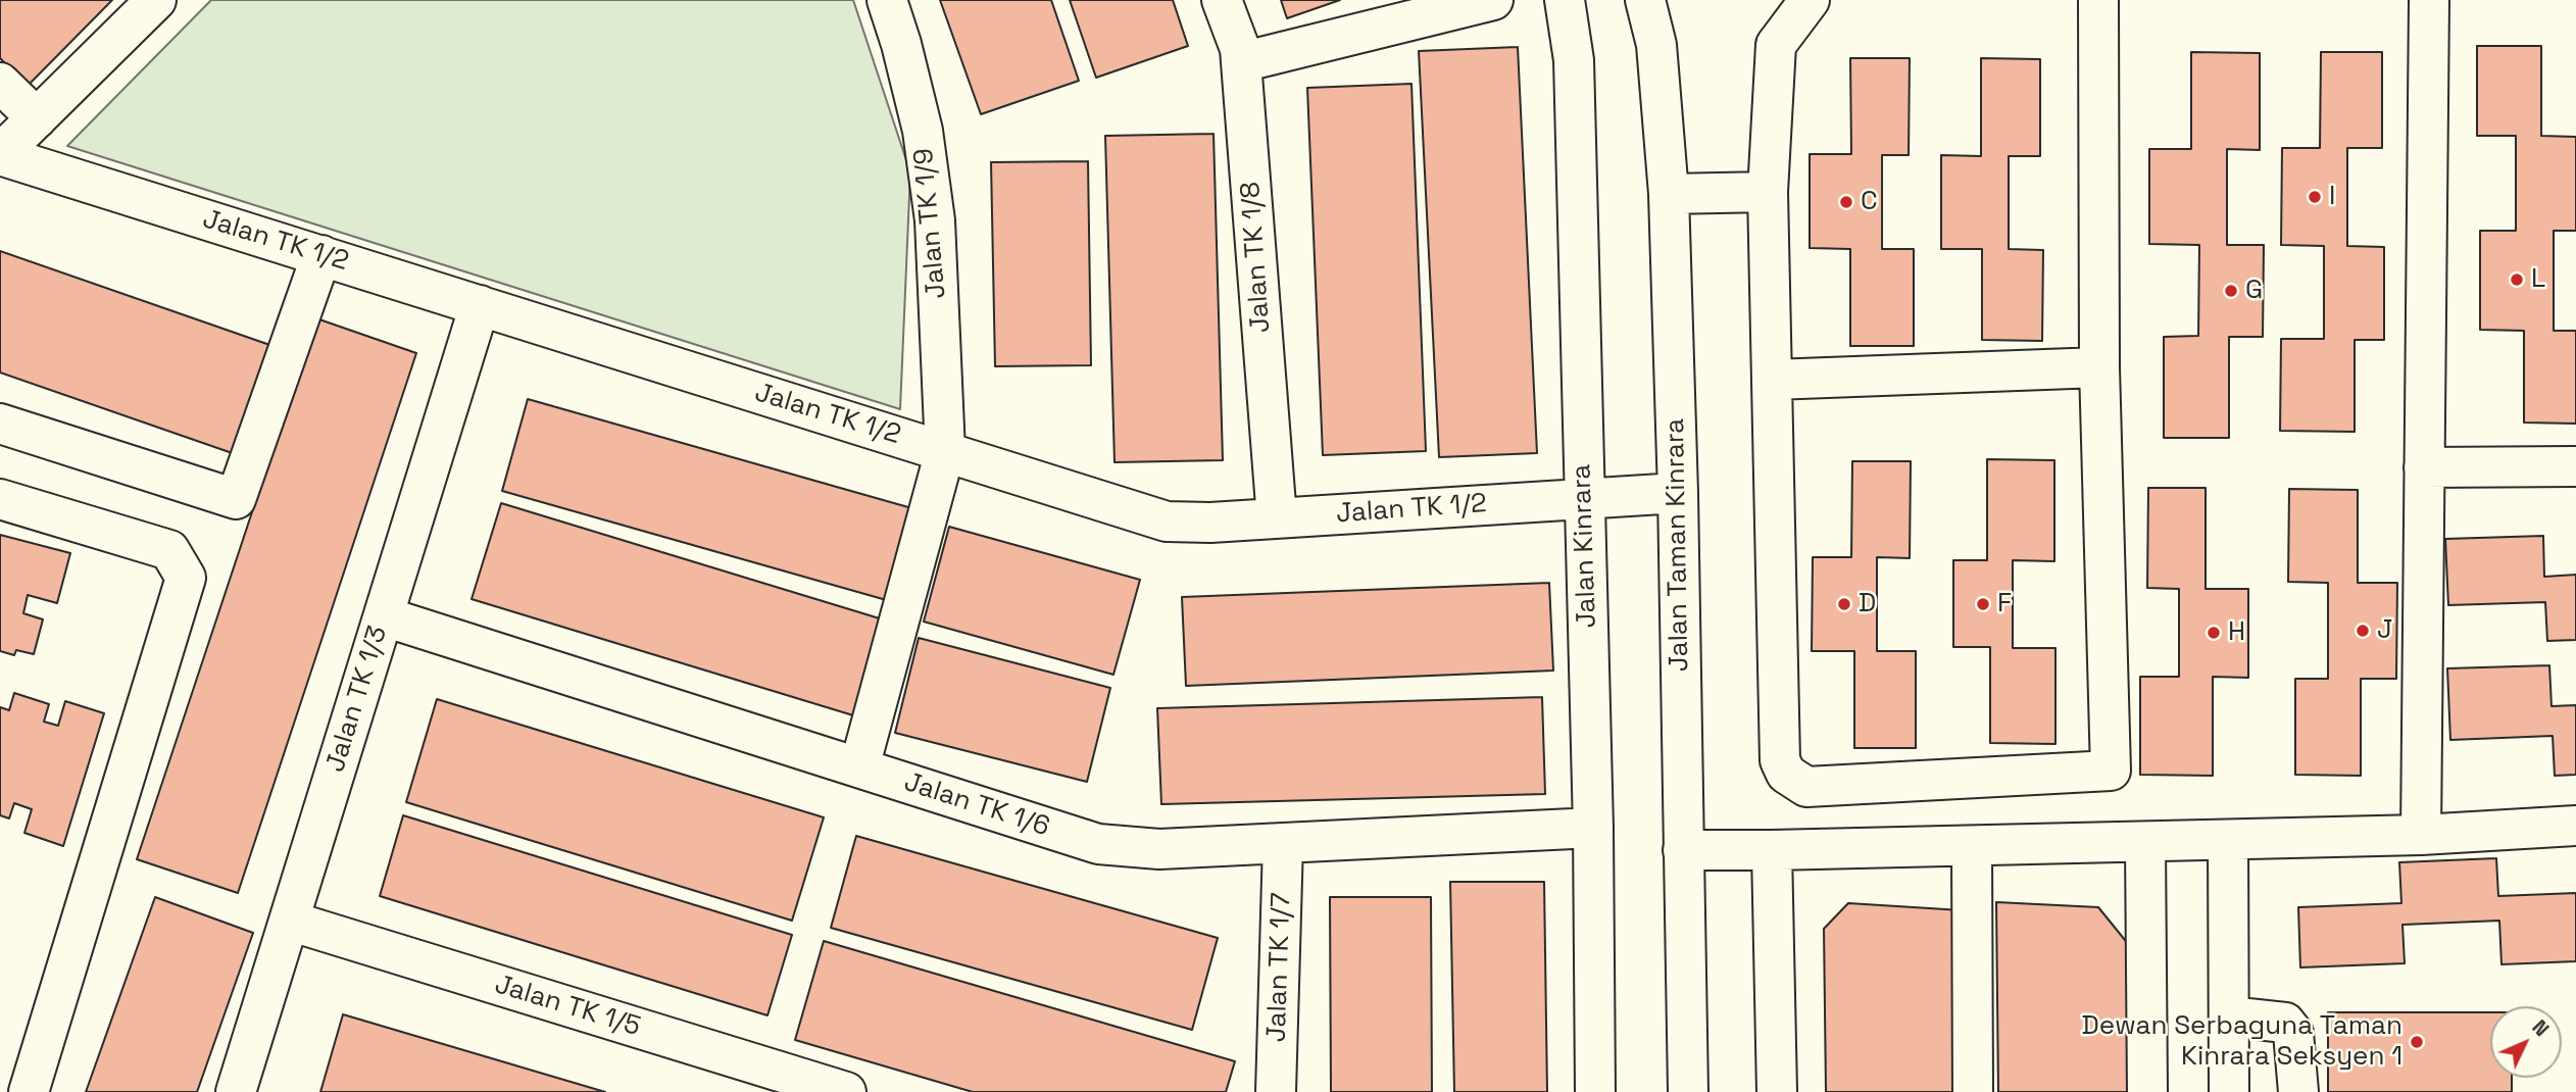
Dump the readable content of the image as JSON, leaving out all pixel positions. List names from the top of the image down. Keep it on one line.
{"streets":{"street":["Jalan TK 1/9","Jalan TK 1/2","Jalan TK 1/8","Jalan Taman Kinrara","Jalan Kinrara","Jalan TK 1/3","Jalan TK 1/6","Jalan TK 1/7","Jalan TK 1/5"]},"crossings":[["Jalan TK 1/9","Jalan TK 1/2"],["Jalan TK 1/9","Jalan TK 1/6"],["Jalan TK 1/2","Jalan TK 1/8"],["Jalan TK 1/2","Jalan Taman Kinrara"],["Jalan TK 1/2","Jalan Kinrara"],["Jalan TK 1/2","Jalan TK 1/3"],["Jalan Kinrara","Jalan TK 1/6"],["Jalan TK 1/3","Jalan TK 1/6"],["Jalan TK 1/3","Jalan TK 1/5"],["Jalan TK 1/6","Jalan TK 1/7"]],"places":["I","C","L","G","D","F","J","H","Dewan Serbaguna Taman Kinrara Seksyen 1"],"north":"top right"}
